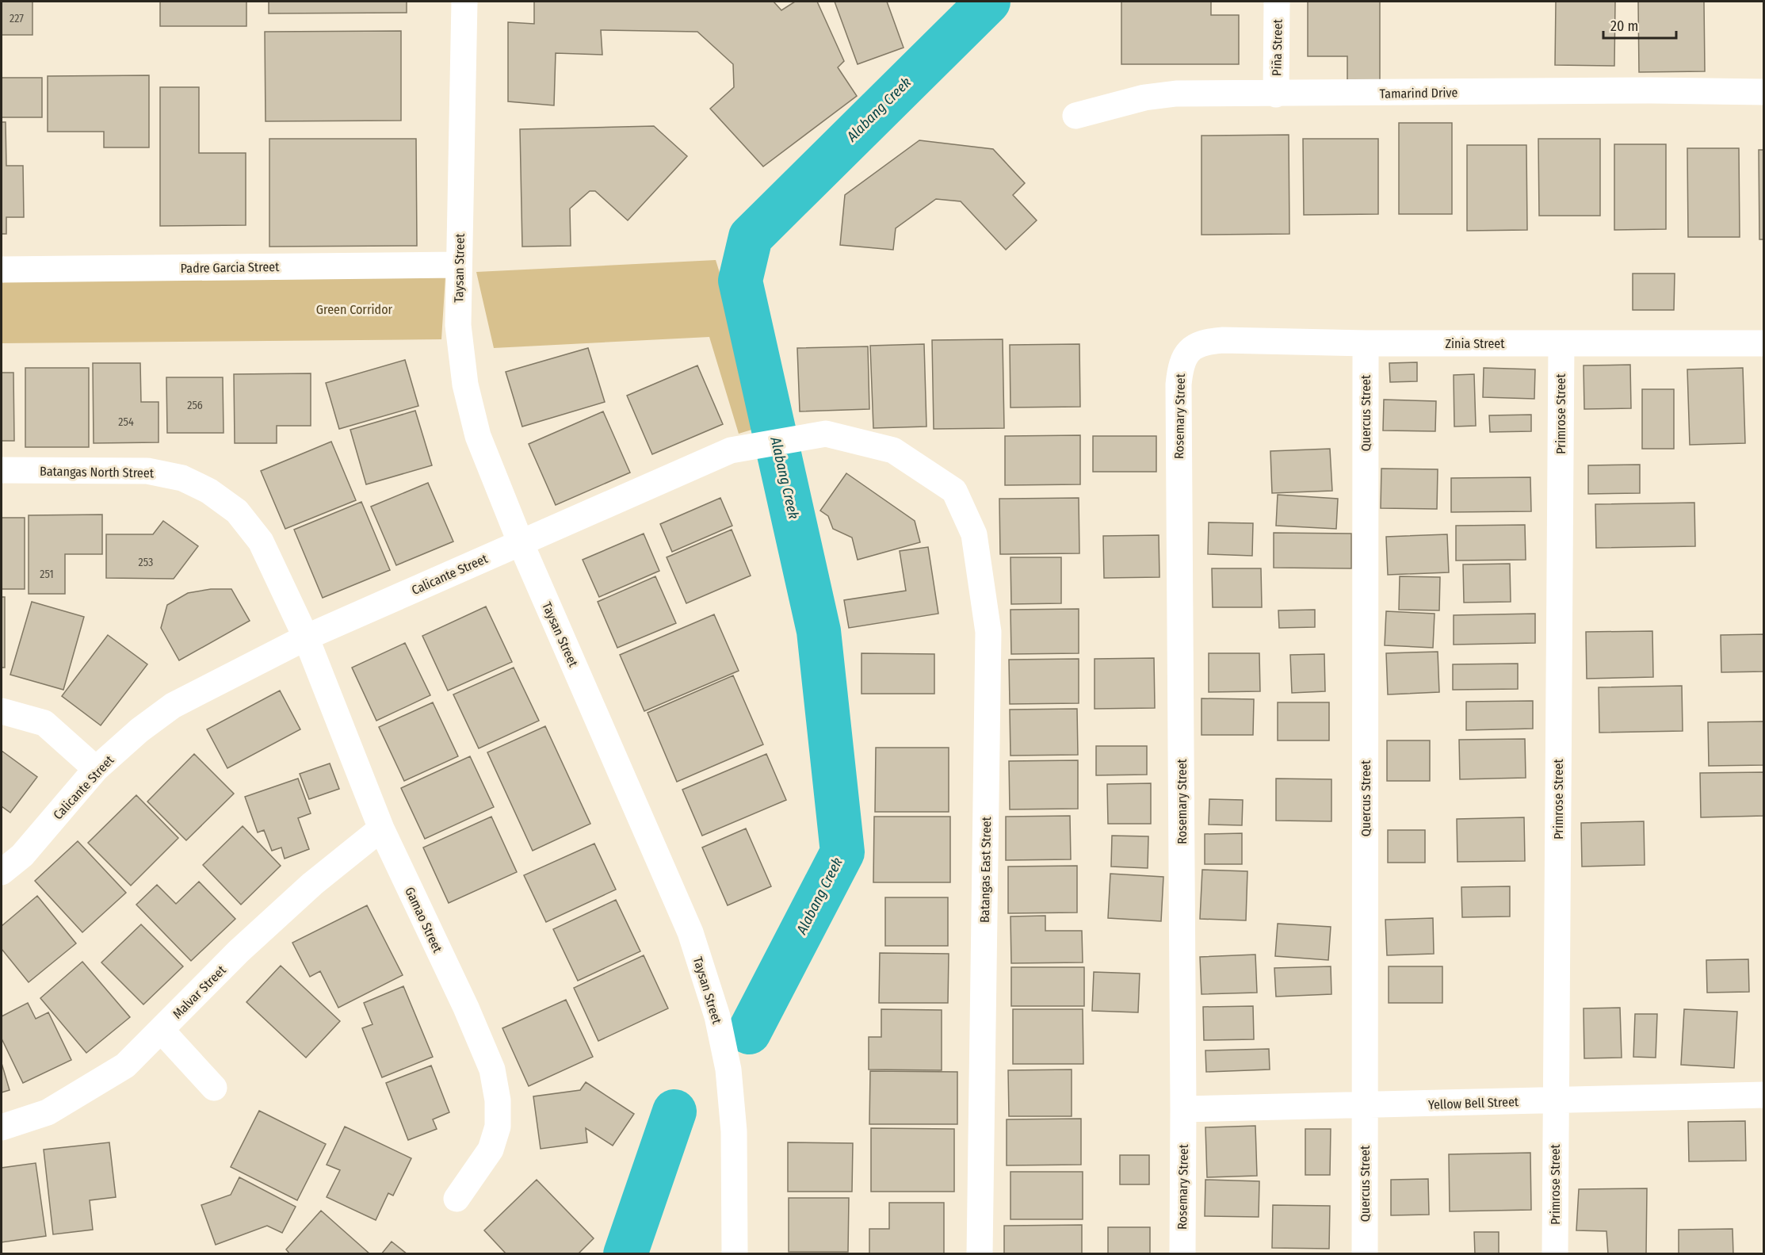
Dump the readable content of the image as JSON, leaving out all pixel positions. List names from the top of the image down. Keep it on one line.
{"streets":{"street":["Piña Street","Tamarind Drive","Padre Garcia Street","Taysan Street","Zinia Street","Quercus Street","Primrose Street","Rosemary Street","Batangas North Street","Calicante Street","Batangas East Street","Gamao Street","Malvar Street","Yellow Bell Street"]},"crossings":[["Piña Street","Tamarind Drive"],["Padre Garcia Street","Taysan Street"],["Taysan Street","Calicante Street"],["Zinia Street","Quercus Street"],["Zinia Street","Primrose Street"],["Zinia Street","Rosemary Street"],["Quercus Street","Yellow Bell Street"],["Primrose Street","Yellow Bell Street"],["Rosemary Street","Yellow Bell Street"],["Batangas North Street","Calicante Street"],["Batangas North Street","Gamao Street"],["Calicante Street","Batangas East Street"],["Calicante Street","Gamao Street"],["Gamao Street","Malvar Street"]],"water":["Alabang Creek"],"parks":["Green Corridor"],"house_numbers":["227","256","254","253","251"],"scale_bar":"20 m"}
